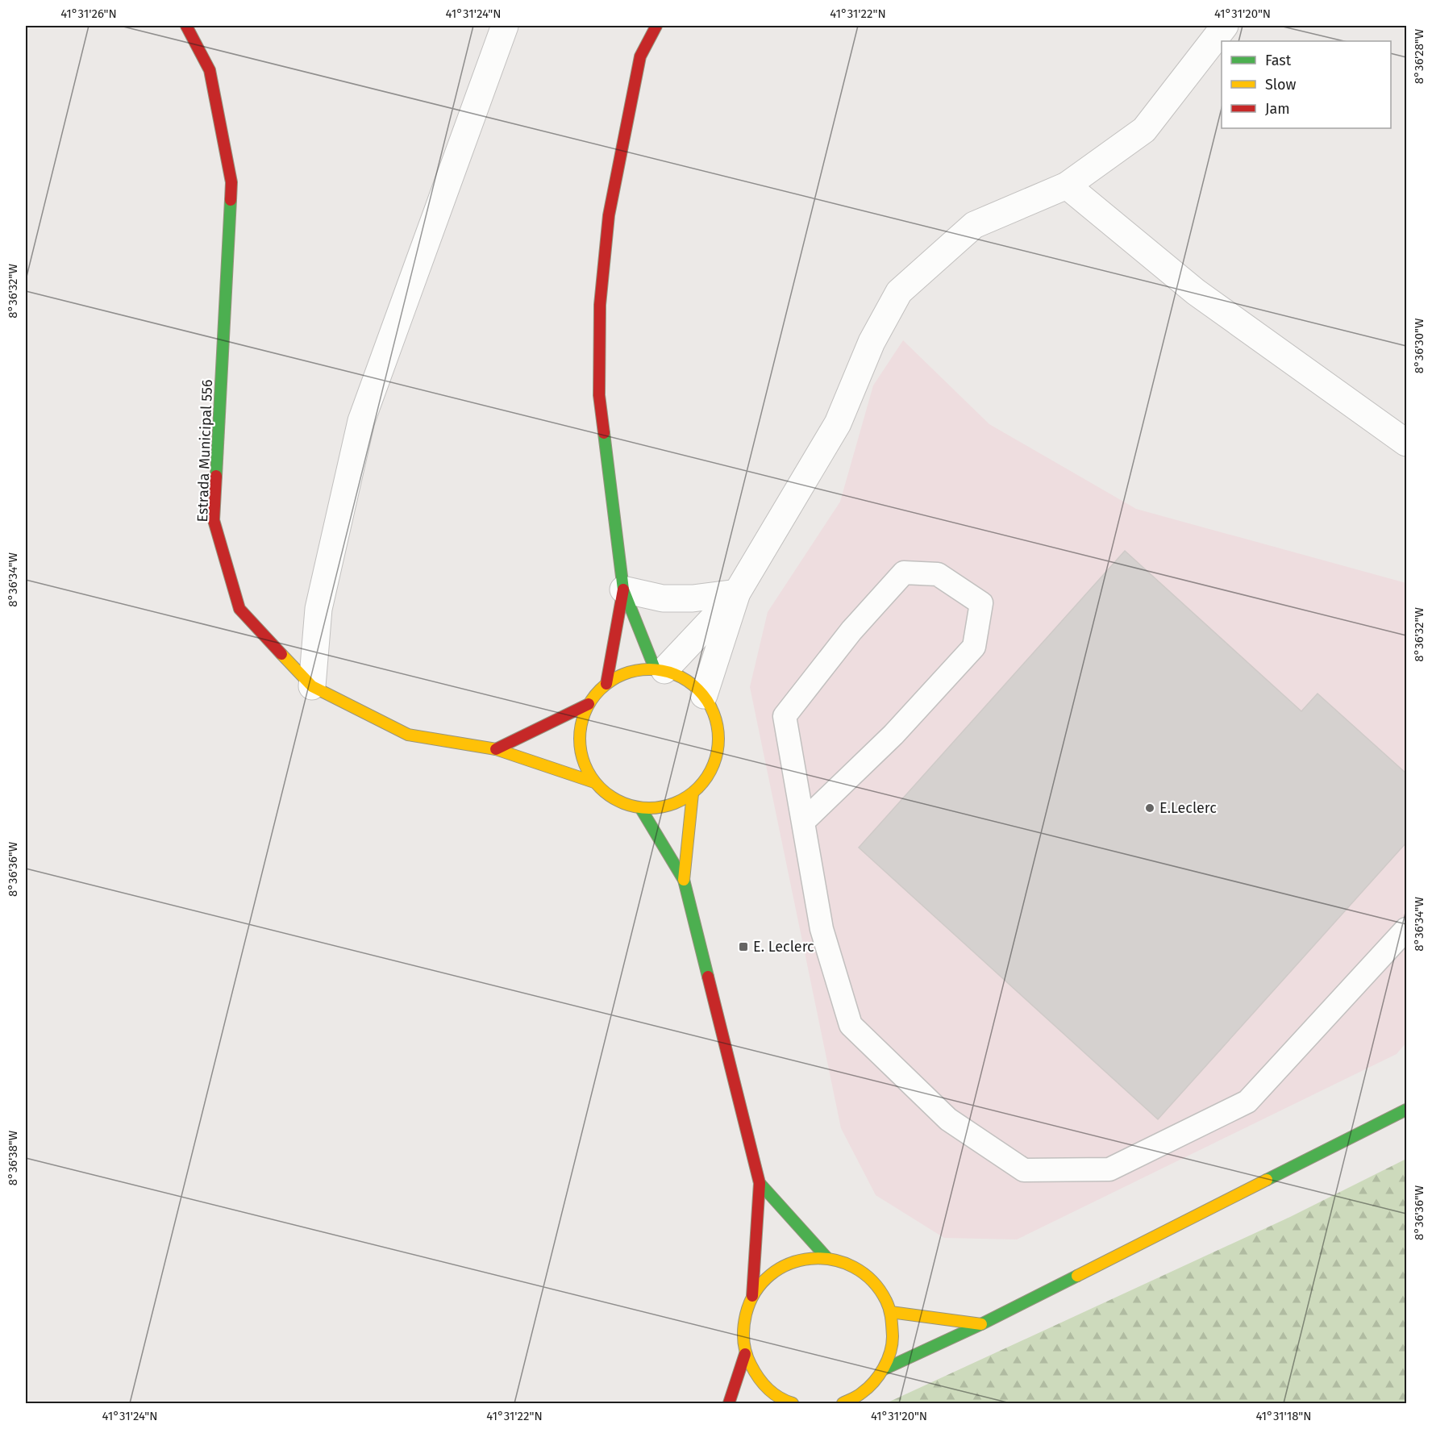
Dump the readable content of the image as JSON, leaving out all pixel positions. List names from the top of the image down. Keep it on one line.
{"streets":{"main road":["Estrada Municipal 556"]},"places":{"other":["E.Leclerc"],"transit":["E. Leclerc"]},"legend":["Fast","Slow","Jam"],"coordinates":["41°31'26\"N","41°31'24\"N","41°31'22\"N","41°31'20\"N","8°36'28\"W","8°36'32\"W","8°36'30\"W","8°36'34\"W","8°36'36\"W","8°36'38\"W","41°31'18\"N"]}
